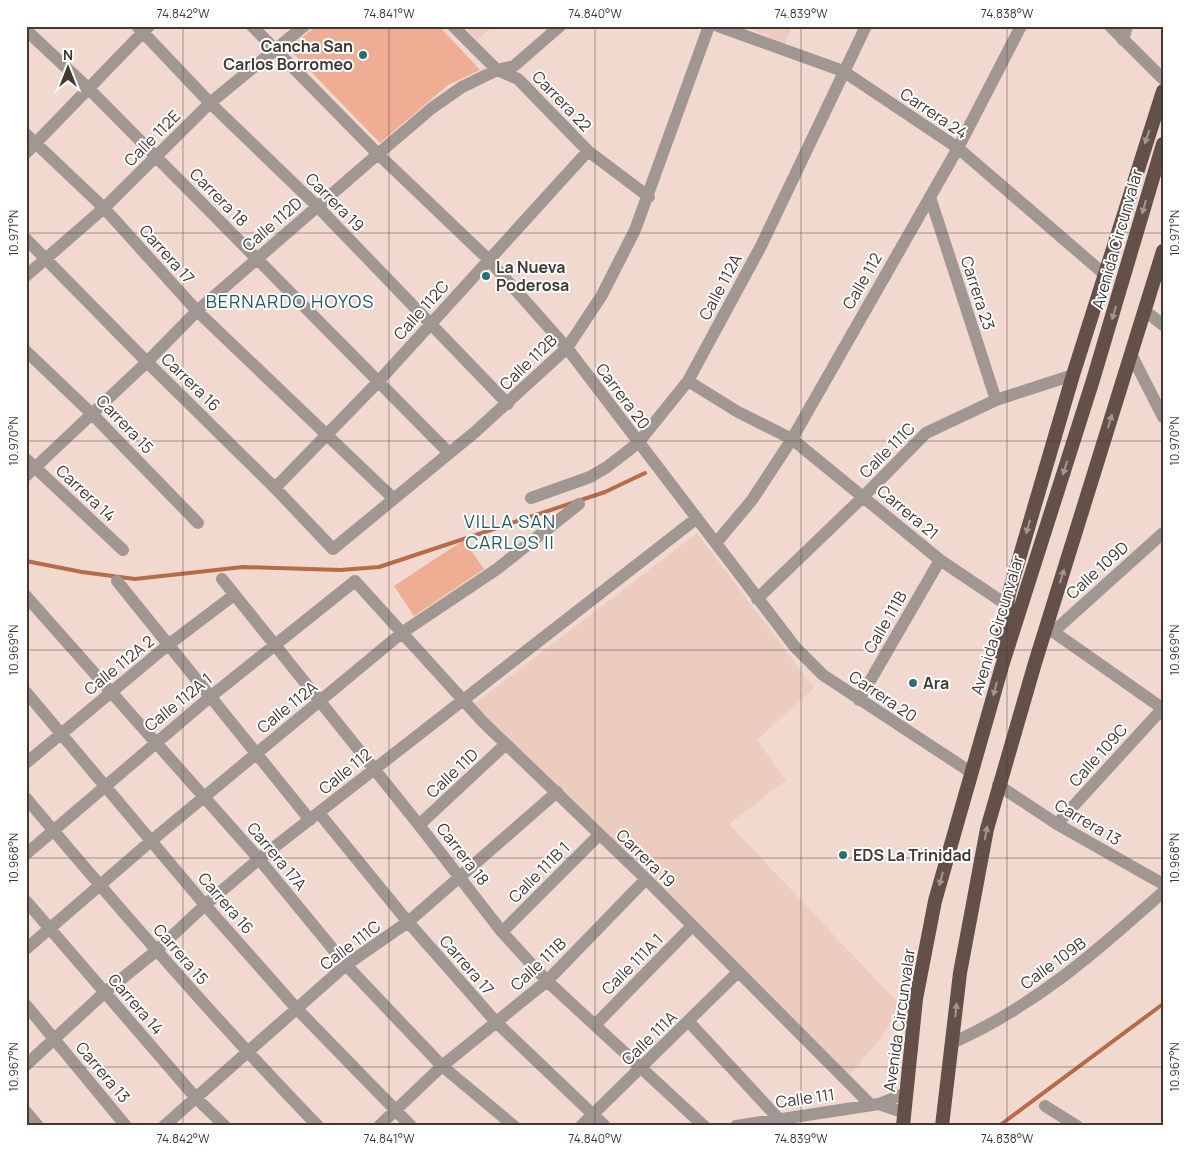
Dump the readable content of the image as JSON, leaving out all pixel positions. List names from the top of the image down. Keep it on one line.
{"streets":{"highway":["Avenida Circunvalar"],"street":["Carrera 22","Carrera 24","Calle 112E","Carrera 18","Carrera 19","Calle 112D","Carrera 17","Calle 112","Calle 112A","Carrera 23","Calle 112C","Calle 112B","Carrera 16","Carrera 20","Carrera 15","Calle 111C","Carrera 14","Carrera 21","Calle 109D","Calle 111B","Calle 112A 2","Calle 112A 1","Calle 109C","Calle 11D","Carrera 13","Carrera 17A","Calle 111B 1","Calle 109B","Calle 111A 1","Calle 111A","Calle 111"]},"crossings":[["Carrera 22","Calle 112D"],["Carrera 22","Calle 112C"],["Carrera 22","Calle 112B"],["Carrera 24","Calle 112"],["Carrera 24","Calle 112A"],["Calle 112E","Carrera 18"],["Calle 112E","Carrera 19"],["Calle 112E","Carrera 17"],["Calle 112E","Carrera 16"],["Calle 112E","Carrera 20"],["Carrera 18","Calle 112D"],["Carrera 18","Calle 112"],["Carrera 18","Calle 112A"],["Carrera 18","Calle 112C"],["Carrera 18","Calle 112B"],["Carrera 18","Calle 111C"],["Carrera 18","Calle 111B"],["Carrera 18","Calle 112A 2"],["Carrera 18","Calle 112A 1"],["Carrera 18","Calle 11D"],["Carrera 18","Calle 111B 1"],["Carrera 18","Calle 111A 1"],["Carrera 18","Calle 111A"],["Carrera 19","Calle 112D"],["Carrera 19","Calle 112"],["Carrera 19","Calle 112A"],["Carrera 19","Calle 112C"],["Carrera 19","Calle 112B"],["Carrera 19","Calle 111C"],["Carrera 19","Calle 111B"],["Carrera 19","Calle 112A 1"],["Carrera 19","Calle 11D"],["Carrera 19","Calle 111B 1"],["Carrera 19","Calle 111A 1"],["Carrera 19","Calle 111A"],["Carrera 19","Calle 111"],["Calle 112D","Carrera 17"],["Calle 112D","Carrera 16"],["Calle 112D","Carrera 20"],["Calle 112D","Carrera 15"],["Calle 112D","Carrera 14"],["Avenida Circunvalar","Carrera 20"],["Avenida Circunvalar","Calle 111"],["Carrera 17","Calle 112"],["Carrera 17","Calle 112A"],["Carrera 17","Calle 112C"],["Carrera 17","Calle 112B"],["Carrera 17","Calle 111C"],["Carrera 17","Calle 111B"],["Carrera 17","Calle 112A 2"],["Carrera 17","Calle 112A 1"],["Carrera 17","Calle 111A"],["Calle 112","Carrera 23"],["Calle 112","Carrera 16"],["Calle 112","Carrera 20"],["Calle 112","Carrera 15"],["Calle 112","Carrera 14"],["Calle 112","Carrera 21"],["Calle 112","Carrera 13"],["Calle 112","Carrera 17A"],["Calle 112A","Carrera 16"],["Calle 112A","Carrera 20"],["Calle 112A","Carrera 15"],["Calle 112A","Carrera 14"],["Calle 112A","Carrera 21"],["Calle 112A","Calle 112A 1"],["Calle 112A","Carrera 17A"],["Carrera 23","Calle 111C"],["Calle 112C","Carrera 16"],["Calle 112C","Carrera 20"],["Calle 112B","Carrera 16"],["Calle 112B","Carrera 20"],["Carrera 16","Calle 111C"],["Carrera 16","Calle 111B"],["Carrera 16","Calle 112A 2"],["Carrera 16","Calle 112A 1"],["Carrera 20","Calle 111C"],["Carrera 20","Calle 111B"],["Carrera 15","Calle 111C"],["Carrera 15","Calle 112A 1"],["Calle 111C","Carrera 14"],["Calle 111C","Carrera 21"],["Calle 111C","Carrera 17A"],["Carrera 21","Calle 111B"],["Calle 111B","Carrera 17A"],["Calle 112A 2","Carrera 17A"],["Calle 112A 1","Carrera 17A"],["Calle 109C","Carrera 13"]],"districts":["BERNARDO HOYOS","VILLA SAN CARLOS II"],"places":["Cancha San Carlos Borromeo","La Nueva Poderosa","Ara","EDS La Trinidad"],"north":"top","coordinates":["74.842°W","74.841°W","74.840°W","74.839°W","74.838°W","10.971°N","10.970°N","10.969°N","10.968°N","10.967°N"]}
